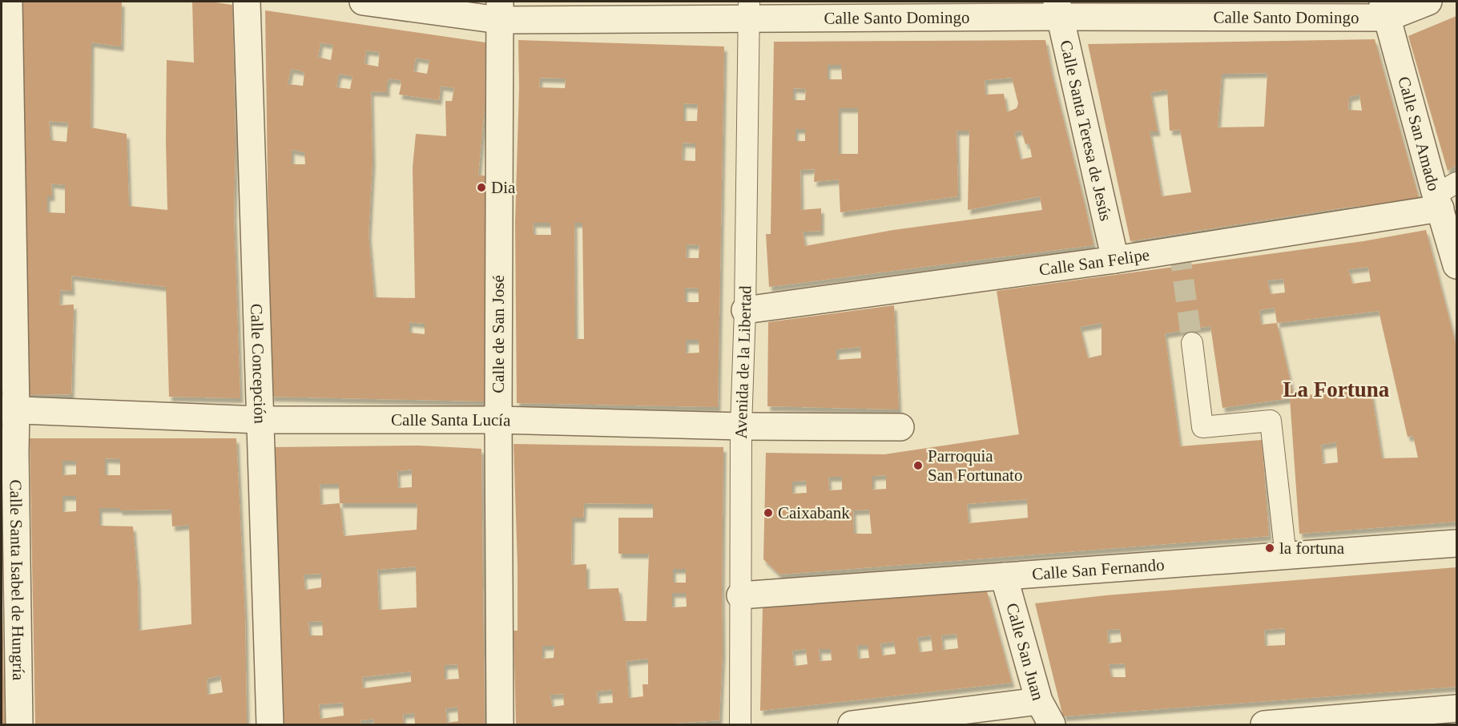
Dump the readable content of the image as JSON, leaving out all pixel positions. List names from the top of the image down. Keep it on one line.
{"streets":{"street":["Calle Santo Domingo","Calle Santa Teresa de Jesús","Calle San Amado","Calle San Felipe","Calle de San José","Calle Concepción","Avenida de la Libertad","Calle Santa Lucía","Calle San Fernando","Calle Santa Isabel de Hungría","Calle San Juan"]},"crossings":[["Calle Santo Domingo","Calle Santa Teresa de Jesús"],["Calle Santo Domingo","Calle San Amado"],["Calle Santo Domingo","Calle de San José"],["Calle Santo Domingo","Avenida de la Libertad"],["Calle Santa Teresa de Jesús","Calle San Felipe"],["Calle San Amado","Calle San Felipe"],["Calle San Felipe","Avenida de la Libertad"],["Calle de San José","Calle Santa Lucía"],["Calle Concepción","Calle Santa Lucía"],["Avenida de la Libertad","Calle Santa Lucía"],["Avenida de la Libertad","Calle San Fernando"],["Calle Santa Lucía","Calle Santa Isabel de Hungría"],["Calle San Fernando","Calle San Juan"]],"districts":["La Fortuna"],"places":["Dia","Parroquia San Fortunato","Caixabank","la fortuna"]}
